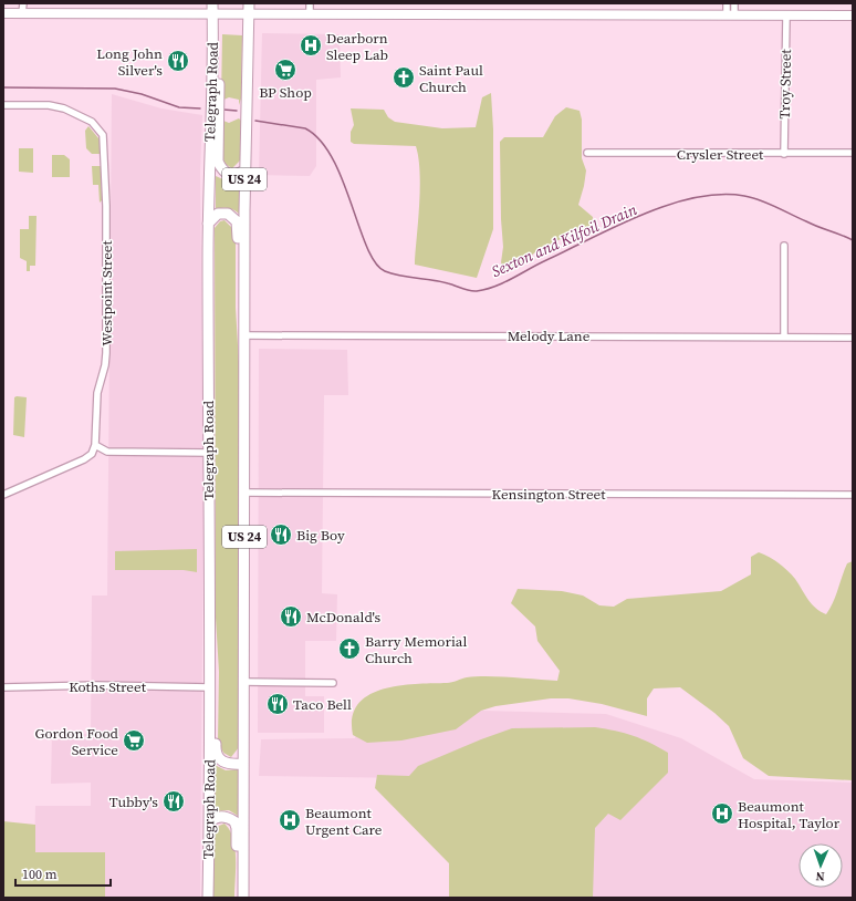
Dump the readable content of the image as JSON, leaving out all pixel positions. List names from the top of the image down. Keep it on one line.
{"streets":{"main road":["Telegraph Road","US 24"],"street":["Troy Street","Crysler Street","Westpoint Street","Melody Lane","Kensington Street","Koths Street"]},"crossings":[["Troy Street","Crysler Street"],["Telegraph Road","Koths Street"],["US 24","Melody Lane"],["US 24","Kensington Street"]],"water":["Sexton and Kilfoil Drain"],"places":{"hospital":["Dearborn Sleep Lab","Beaumont Hospital, Taylor","Beaumont Urgent Care"],"restaurant":["Long John Silver's","Big Boy","McDonald's","Taco Bell","Tubby's"],"supermarket":["BP Shop","Gordon Food Service"],"church":["Saint Paul Church","Barry Memorial Church"]},"scale_bar":"100 m","north":"bottom"}
